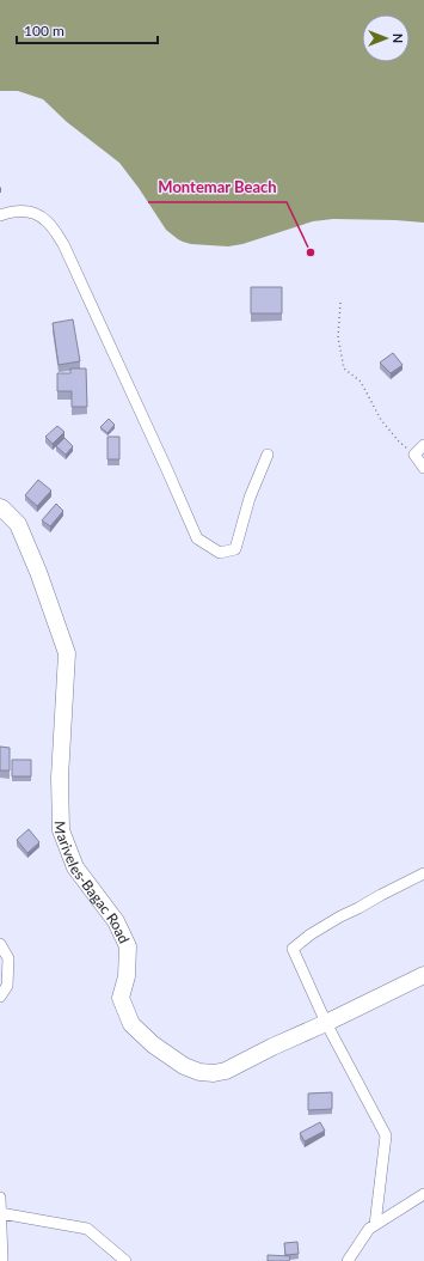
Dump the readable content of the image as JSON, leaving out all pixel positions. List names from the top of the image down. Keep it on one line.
{"streets":{"main road":["Mariveles-Bagac Road"]},"places":["Montemar Beach"],"scale_bar":"100 m","north":"right"}
